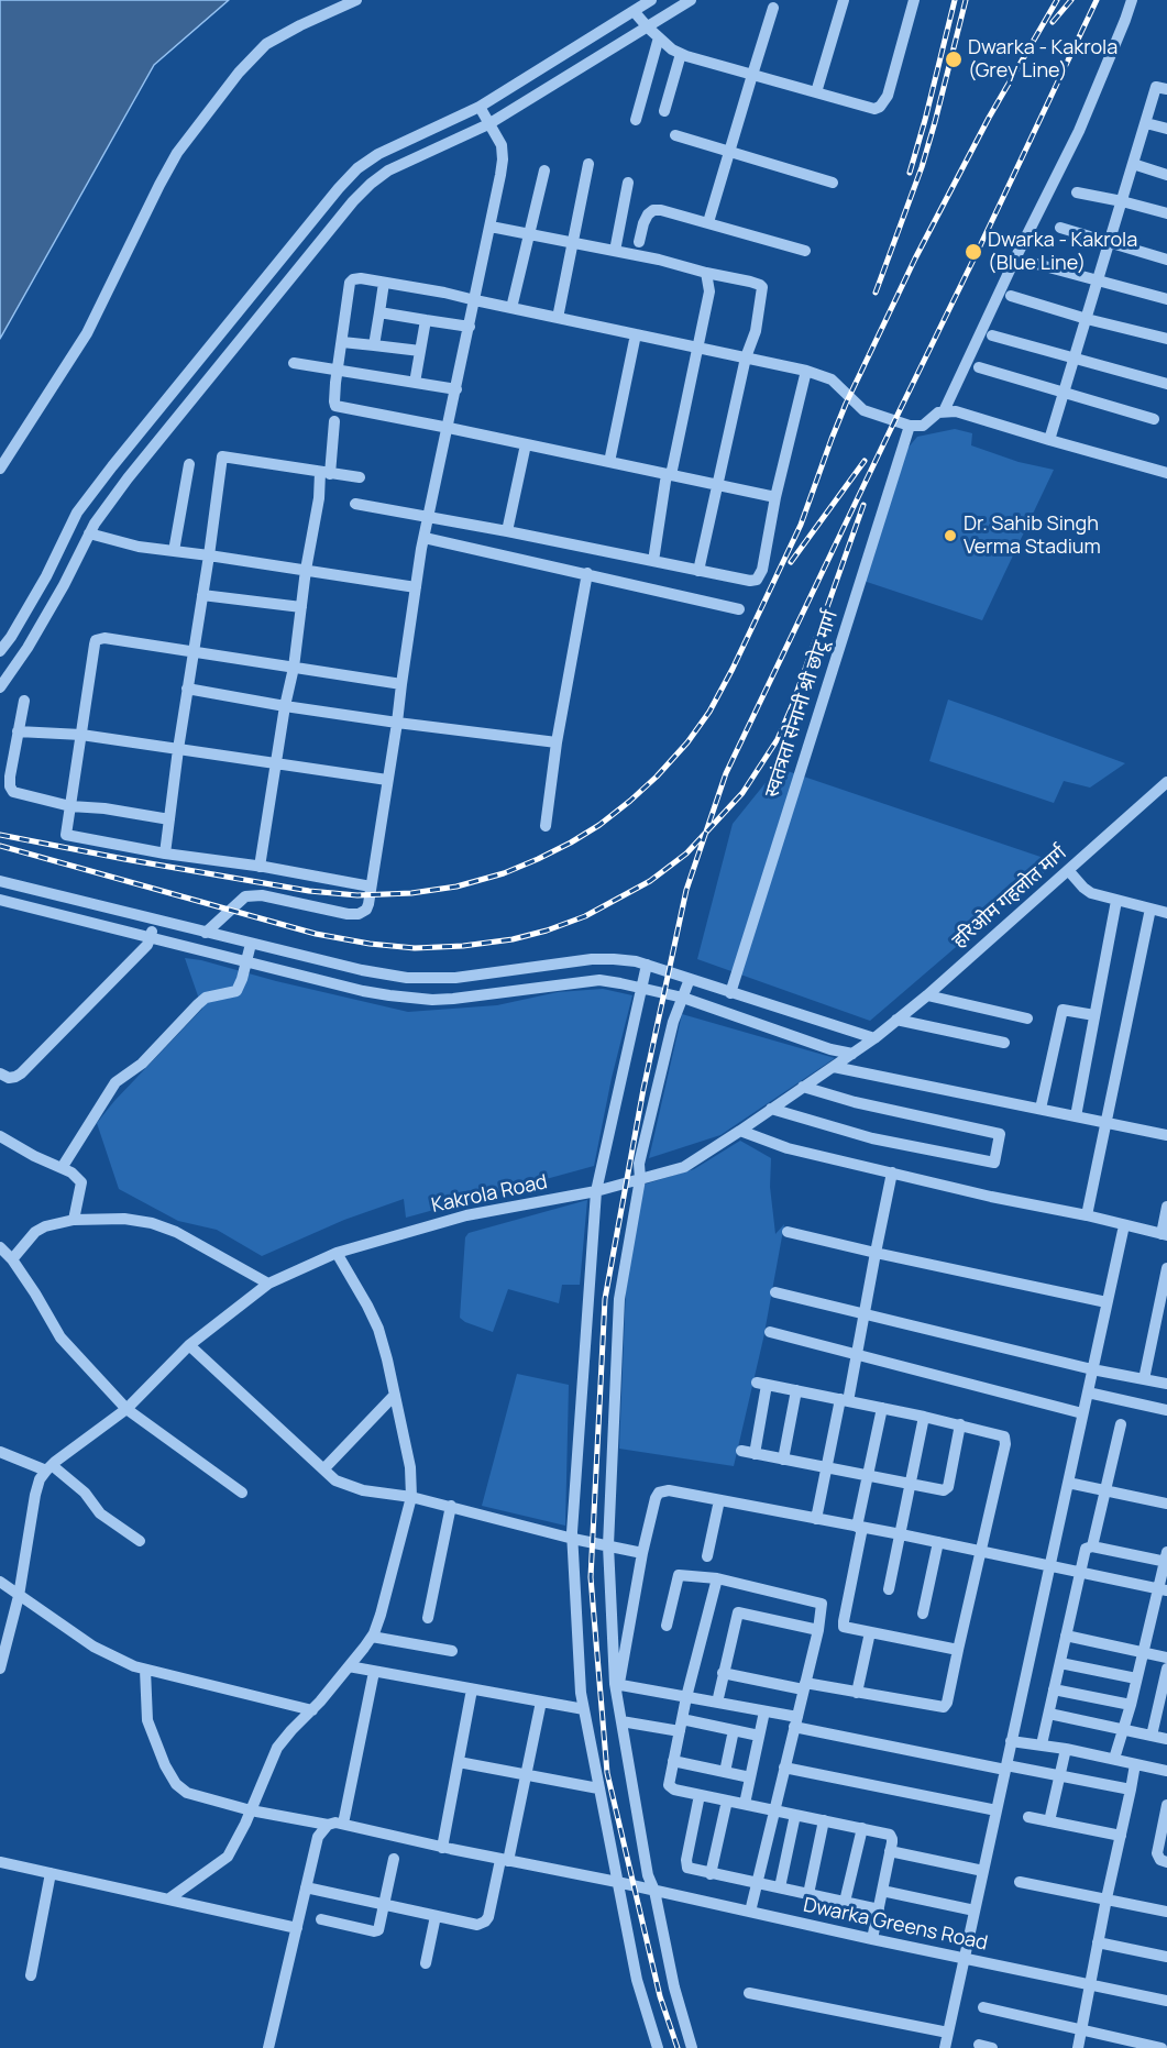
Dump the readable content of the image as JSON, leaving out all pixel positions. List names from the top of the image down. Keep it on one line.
{"streets":{"street":["स्वतंत्रता सेनानी श्री छोटू मार्ग","हरिओम गहलोत मार्ग","Kakrola Road","Dwarka Greens Road"]},"crossings":[["हरिओम गहलोत मार्ग","Kakrola Road"]],"places":["Dwarka - Kakrola (Grey Line)","Dwarka - Kakrola (Blue Line)","Dr. Sahib Singh Verma Stadium"]}
